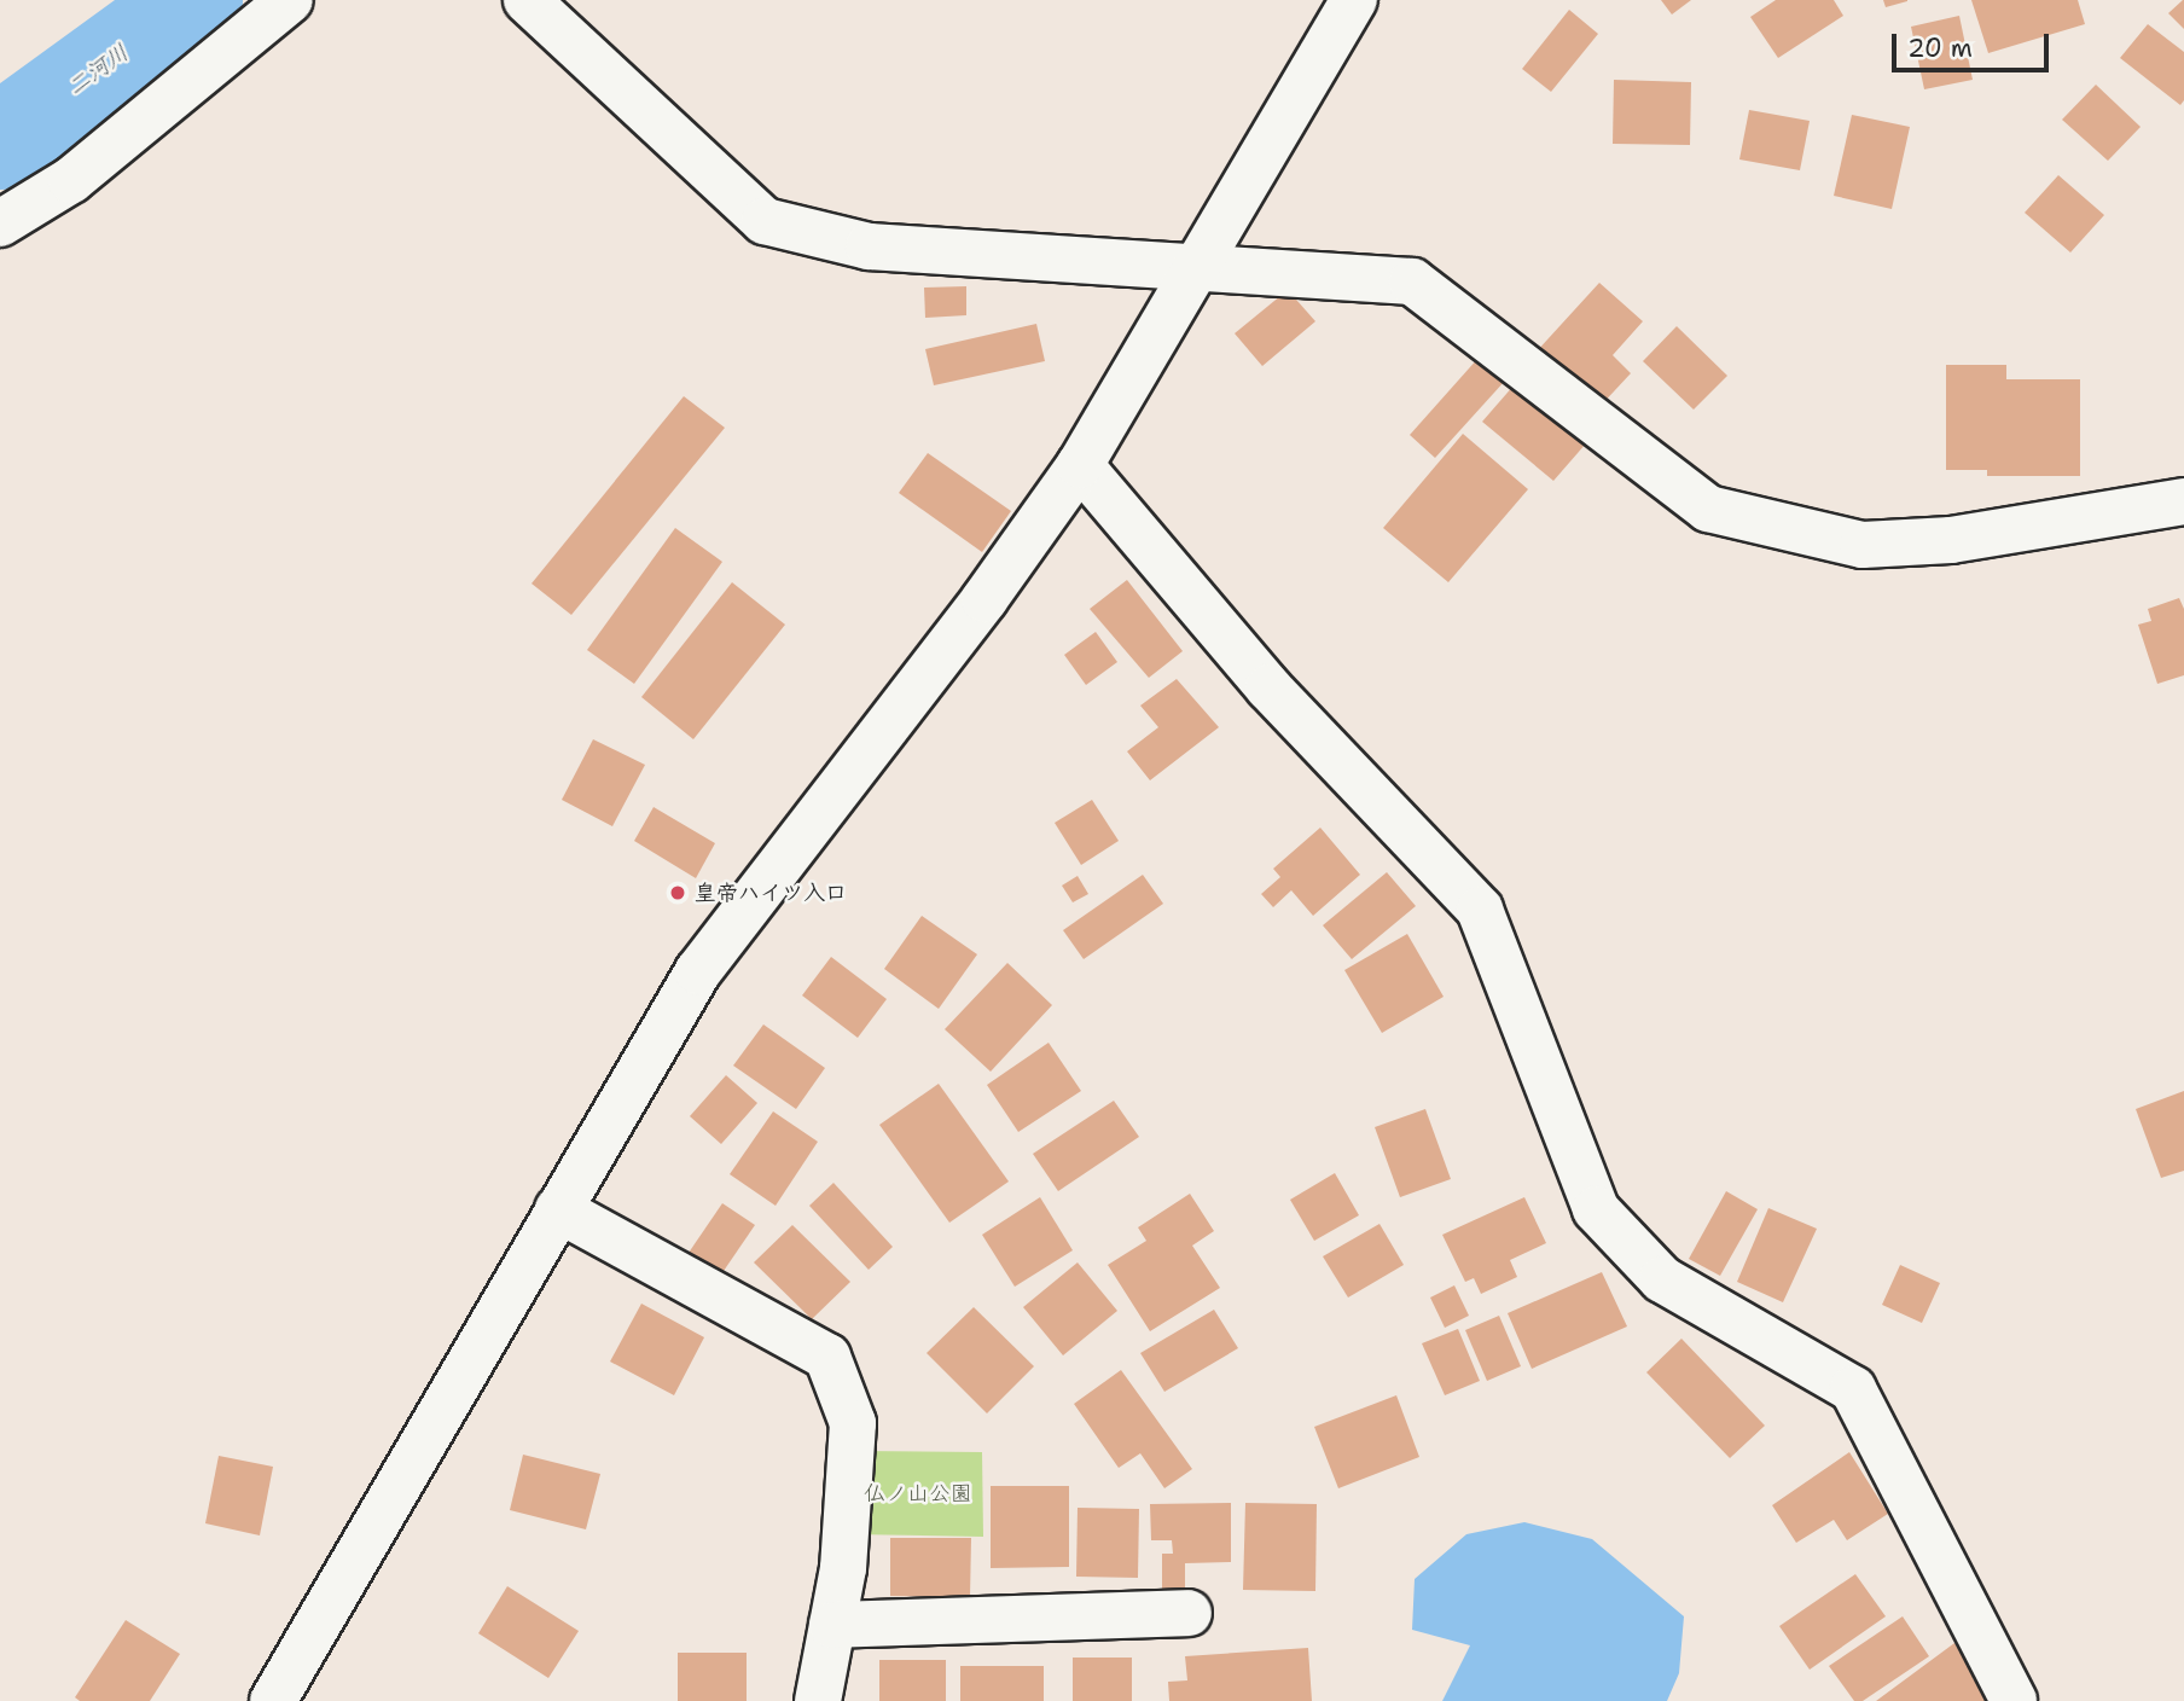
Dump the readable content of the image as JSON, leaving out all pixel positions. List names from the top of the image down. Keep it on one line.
{"water":["二河川"],"parks":["仏ノ山公園"],"places":["皇帝ハイツ入口"],"scale_bar":"20 m"}
